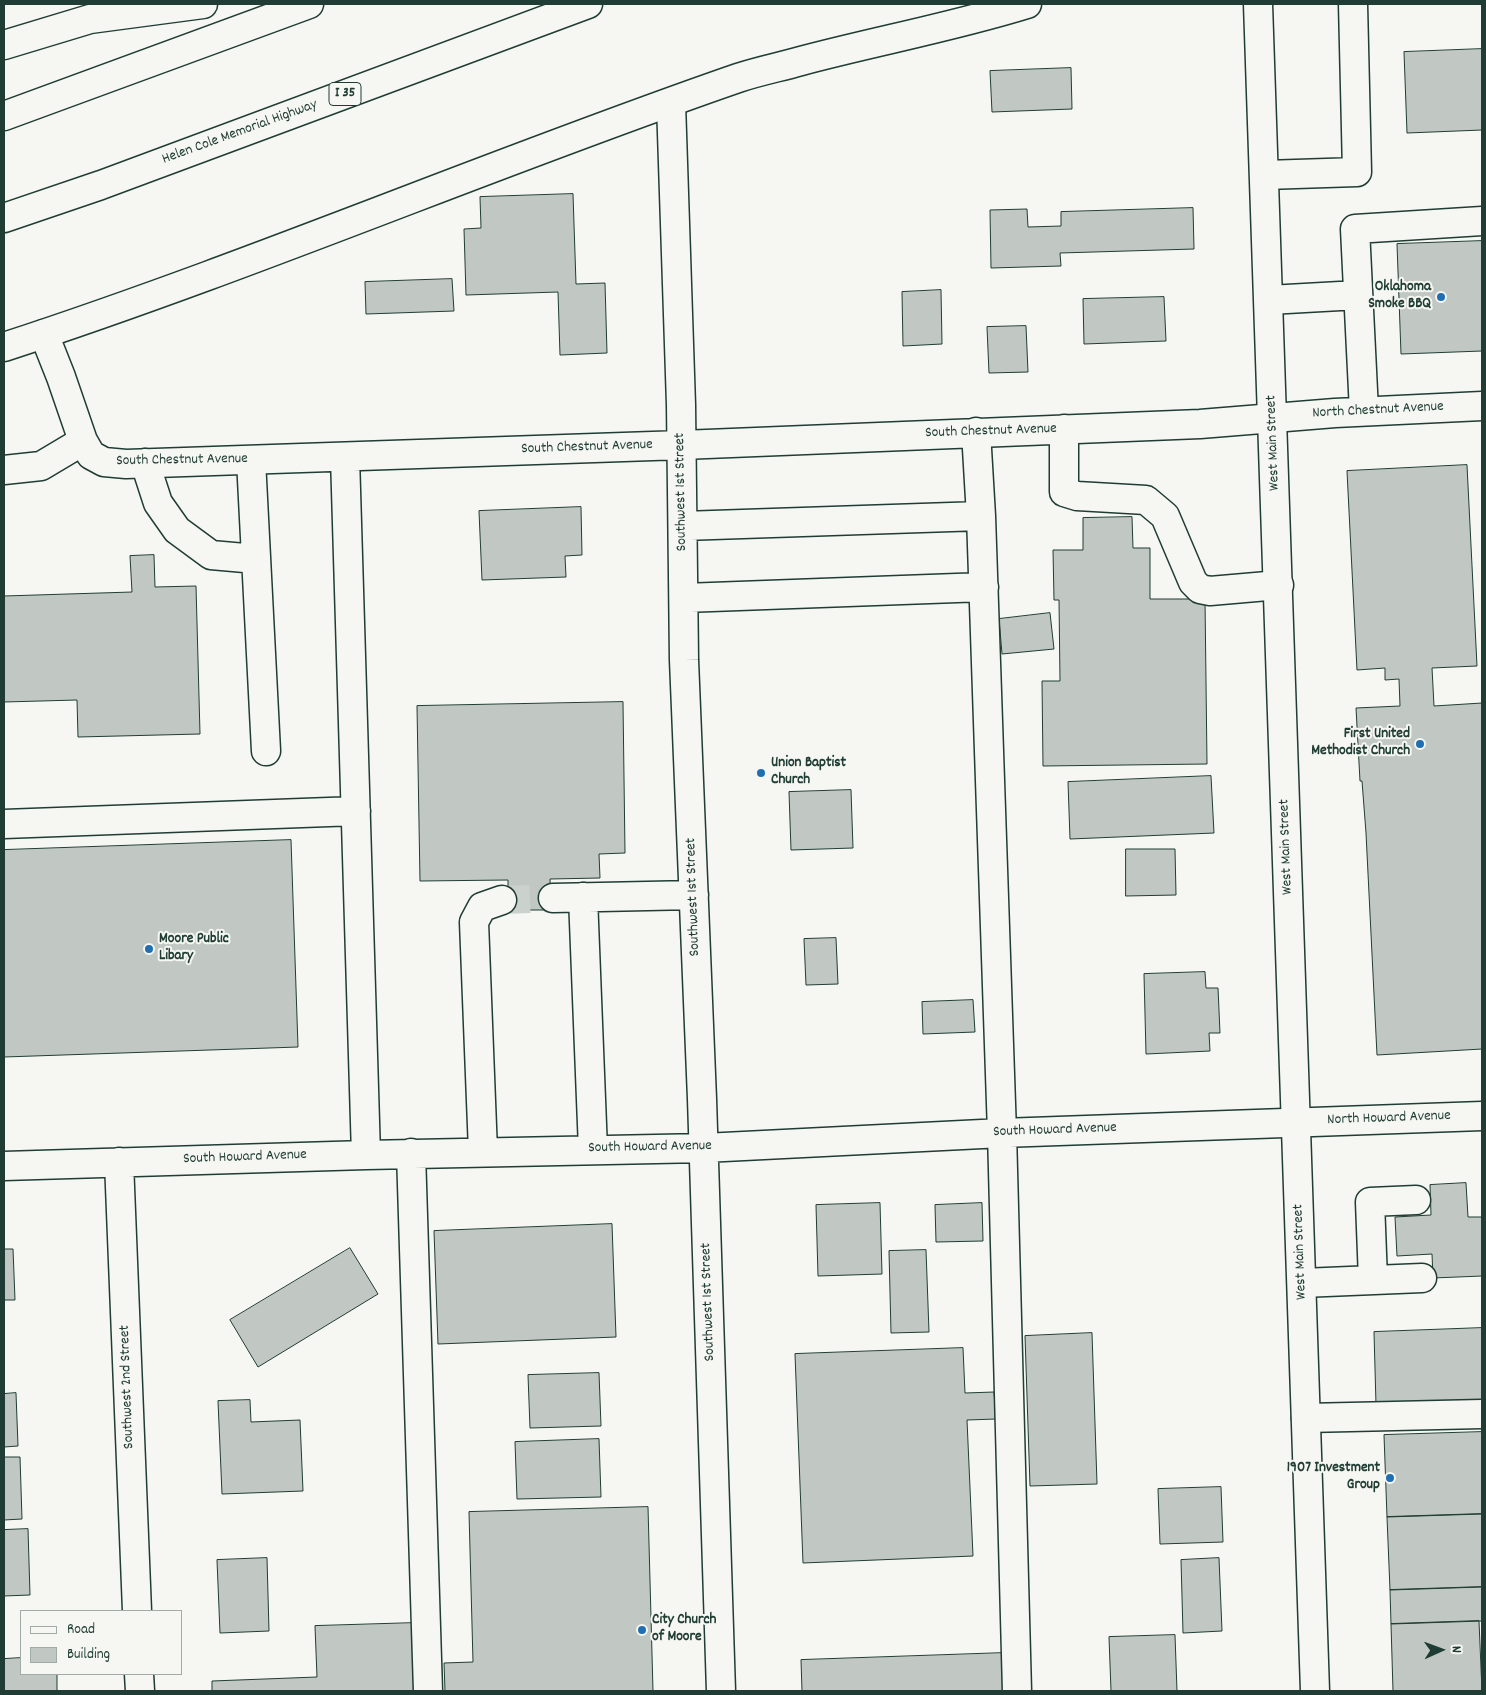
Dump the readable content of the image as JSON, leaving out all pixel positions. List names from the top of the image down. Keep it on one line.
{"streets":{"main road":["I 35","Helen Cole Memorial Highway","North Chestnut Avenue","South Chestnut Avenue","West Main Street","Southwest 1st Street","North Howard Avenue","South Howard Avenue","Southwest 2nd Street"]},"crossings":[["North Chestnut Avenue","South Chestnut Avenue"],["North Chestnut Avenue","West Main Street"],["South Chestnut Avenue","West Main Street"],["South Chestnut Avenue","Southwest 1st Street"],["West Main Street","North Howard Avenue"],["West Main Street","South Howard Avenue"],["Southwest 1st Street","South Howard Avenue"],["North Howard Avenue","South Howard Avenue"],["South Howard Avenue","Southwest 2nd Street"]],"places":["Oklahoma Smoke BBQ","First United Methodist Church","Union Baptist Church","Moore Public Libary","1907 Investment Group","City Church of Moore"],"legend":["Road","Building"],"north":"right"}
